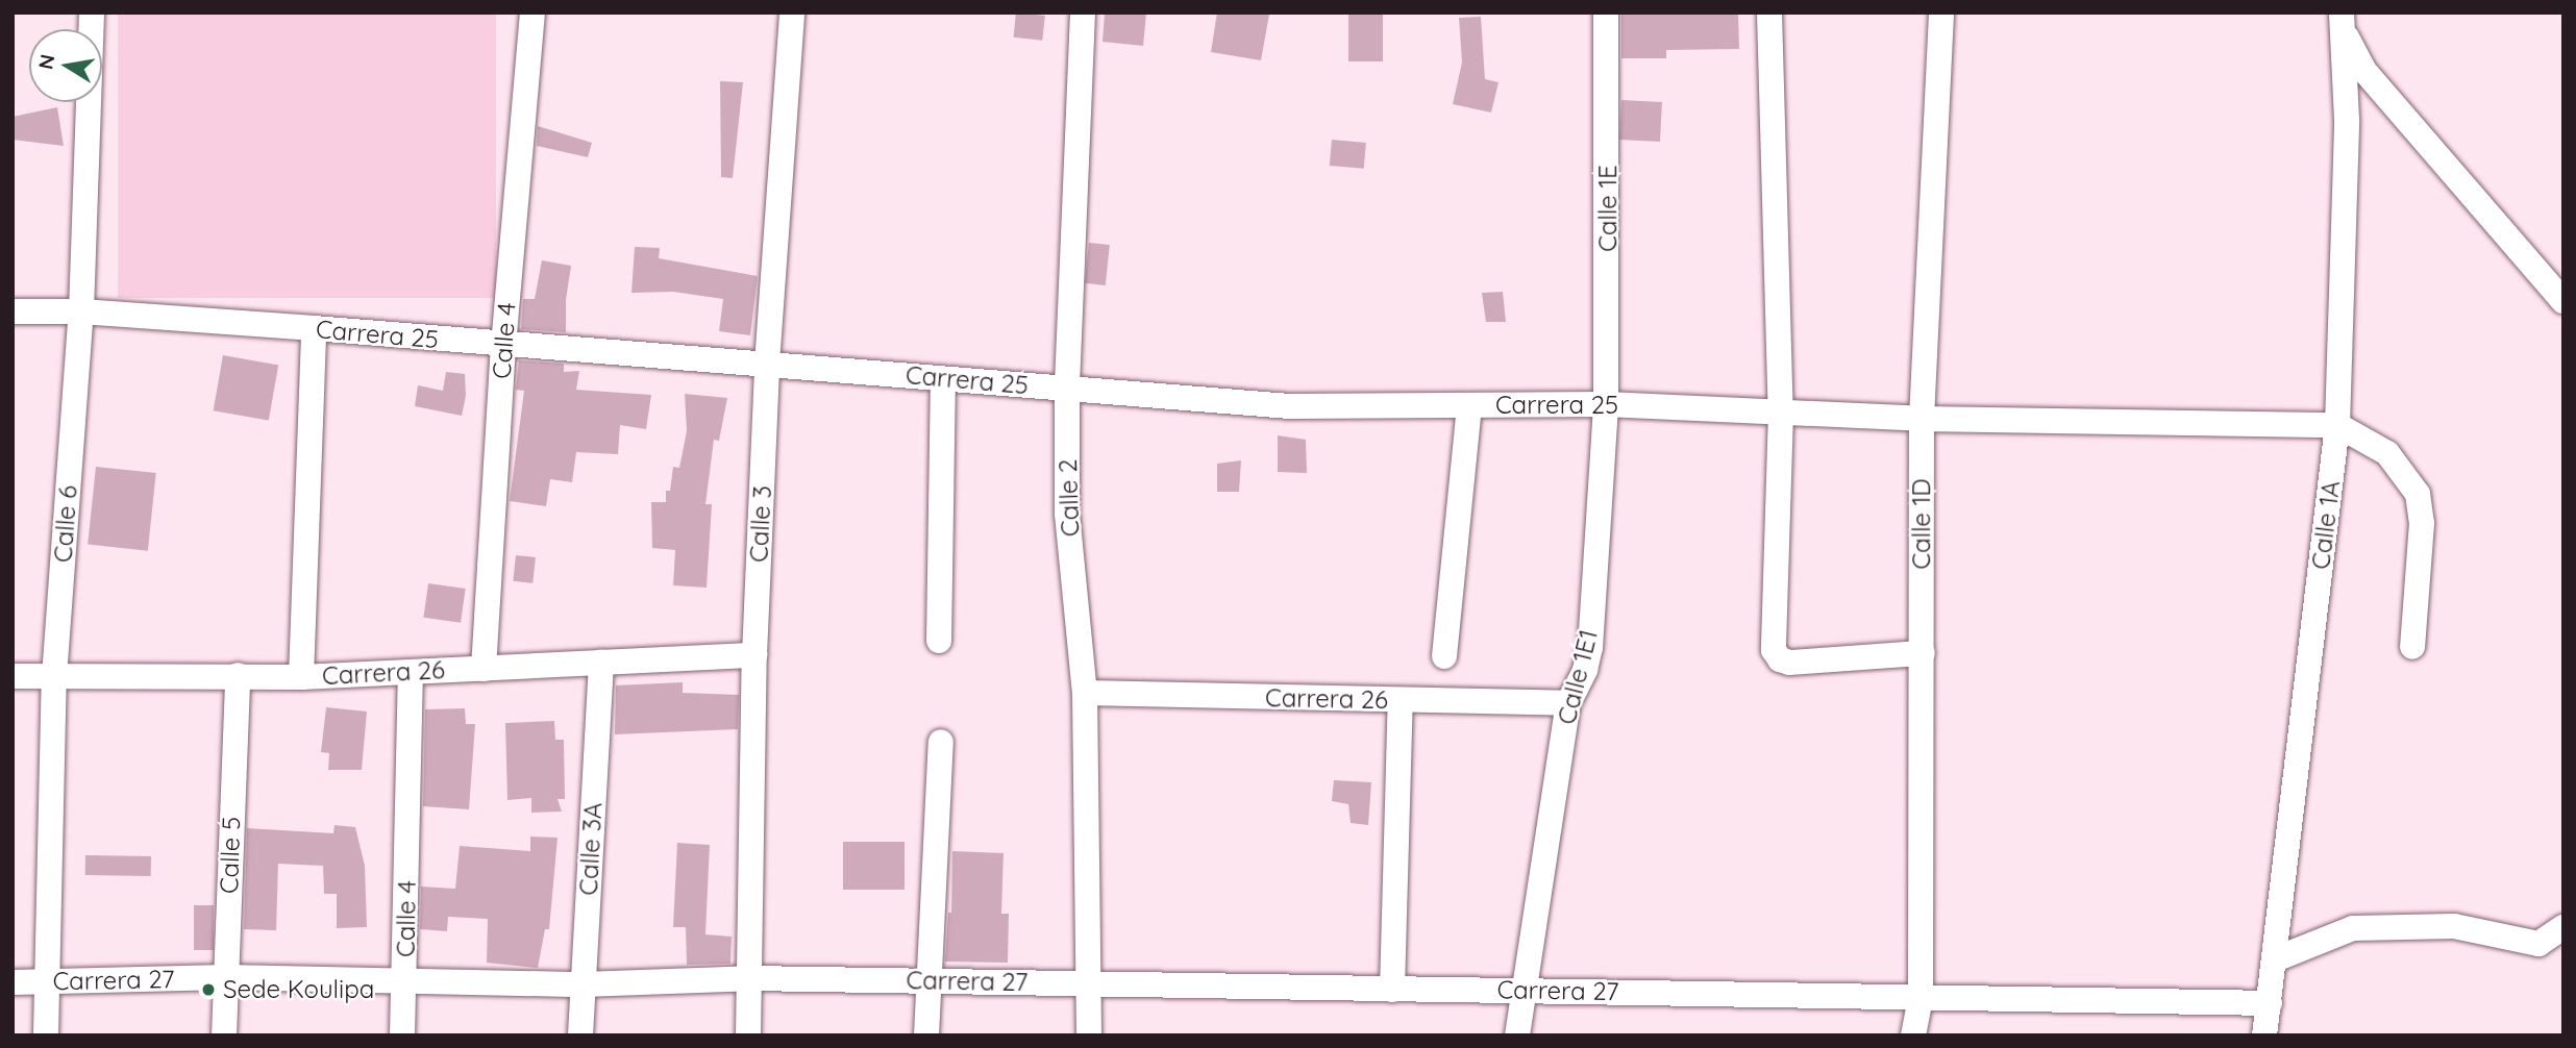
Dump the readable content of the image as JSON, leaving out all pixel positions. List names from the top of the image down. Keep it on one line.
{"streets":{"street":["Calle 1E","Carrera 25","Calle 4","Calle 2","Calle 6","Calle 3","Calle 1D","Calle 1A","Carrera 26","Calle 1E1","Calle 3A","Calle 5","Carrera 27"]},"crossings":[["Calle 1E","Carrera 25"],["Calle 1E","Calle 1E1"],["Carrera 25","Calle 4"],["Carrera 25","Calle 2"],["Carrera 25","Calle 6"],["Carrera 25","Calle 3"],["Carrera 25","Calle 1D"],["Carrera 25","Calle 1A"],["Carrera 25","Calle 1E1"],["Calle 4","Carrera 26"],["Calle 4","Carrera 27"],["Calle 2","Carrera 26"],["Calle 2","Carrera 27"],["Calle 6","Carrera 26"],["Calle 6","Carrera 27"],["Calle 3","Carrera 26"],["Calle 3","Carrera 27"],["Calle 1D","Carrera 27"],["Calle 1A","Carrera 27"],["Carrera 26","Calle 1E1"],["Carrera 26","Calle 3A"],["Carrera 26","Calle 5"],["Calle 1E1","Carrera 27"],["Calle 3A","Carrera 27"],["Calle 5","Carrera 27"]],"places":["Sede Koulipa"],"north":"left"}
